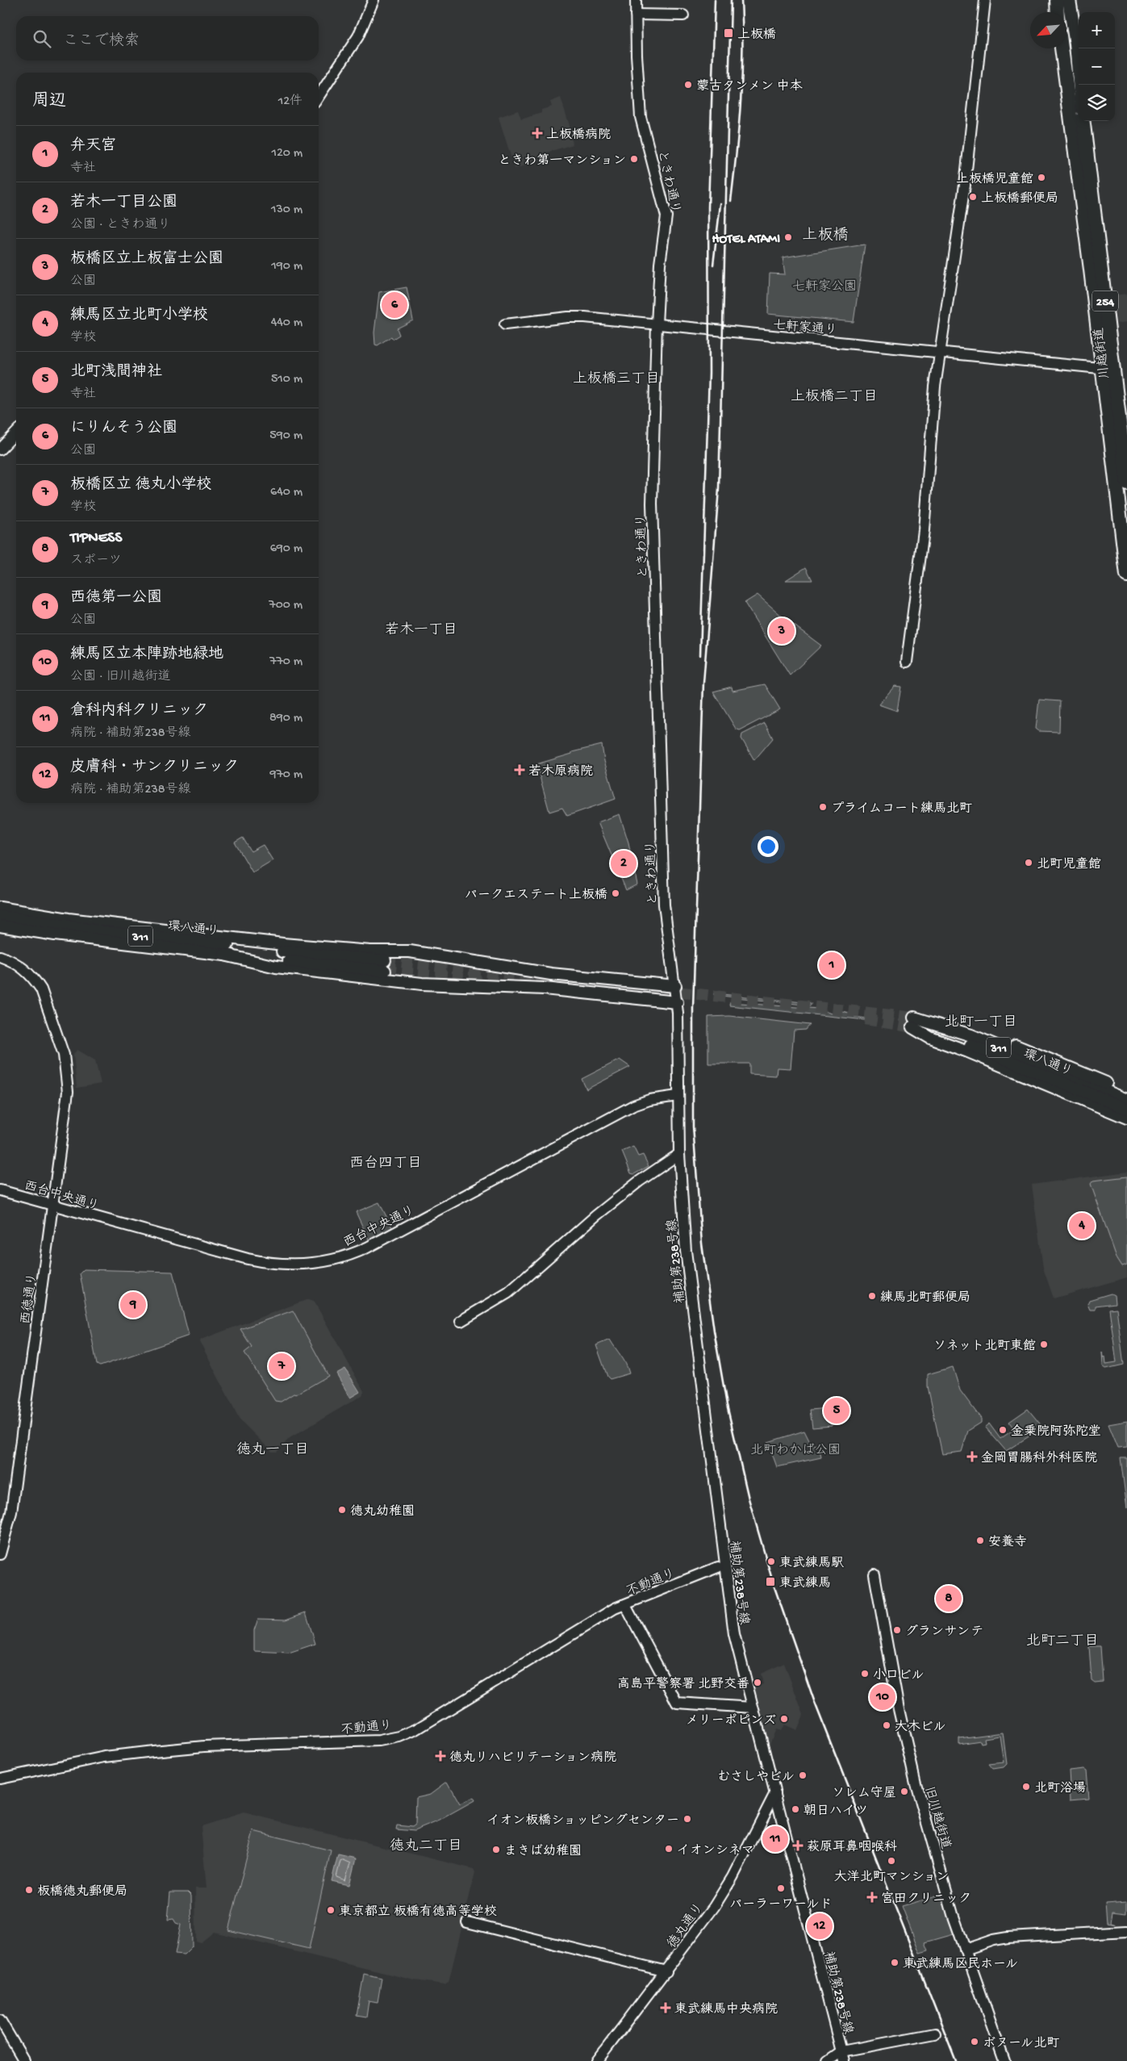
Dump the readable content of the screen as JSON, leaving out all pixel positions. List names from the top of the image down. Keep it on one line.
{"streets":{"highway":["254","川越街道"],"main road":["環八通り","311"],"street":["ときわ通り","七軒家通り","西台中央通り","補助第238号線","西徳通り","不動通り","旧川越街道","徳丸通り"]},"crossings":[["ときわ通り","七軒家通り"],["ときわ通り","西台中央通り"],["ときわ通り","補助第238号線"],["七軒家通り","川越街道"],["西台中央通り","補助第238号線"],["西台中央通り","西徳通り"],["補助第238号線","徳丸通り"]],"districts":["上板橋","上板橋三丁目","上板橋二丁目","若木一丁目","北町一丁目","西台四丁目","徳丸一丁目","北町二丁目","徳丸二丁目"],"parks":["七軒家公園","北町わかば公園"],"places":{"transit":["上板橋","東武練馬"],"other":["蒙古タンメン 中本","ときわ第一マンション","上板橋児童館","上板橋郵便局","HOTEL ATAMI","プライムコート練馬北町","北町児童館","パークエステート上板橋","練馬北町郵便局","ソネット北町東館","金乗院阿弥陀堂","徳丸幼稚園","安養寺","東武練馬駅","グランサンテ","小口ビル","高島平警察署 北野交番","メリーポピンズ","大木ビル","むさしやビル","北町浴場","ソレム守屋","朝日ハイツ","イオン板橋ショッピングセンター","イオンシネマ","まきば幼稚園","大洋北町マンション","パーラーワールド","板橋徳丸郵便局","東京都立 板橋有徳高等学校","東武練馬区民ホール","ボヌール北町"],"health":["上板橋病院","若木原病院","金岡胃腸科外科医院","徳丸リハビリテーション病院","萩原耳鼻咽喉科","宮田クリニック","東武練馬中央病院"]},"north":"bottom left","page":{"map_buttons":["+","−"],"search":"ここで検索","heading":["周辺","12件"],"list":[{"mark":"1","name":"弁天宮","note":"寺社","value":"120 m"},{"mark":"2","name":"若木一丁目公園","note":"公園 · ときわ通り","value":"130 m"},{"mark":"3","name":"板橋区立上板富士公園","note":"公園","value":"190 m"},{"mark":"4","name":"練馬区立北町小学校","note":"学校","value":"440 m"},{"mark":"5","name":"北町浅間神社","note":"寺社","value":"510 m"},{"mark":"6","name":"にりんそう公園","note":"公園","value":"590 m"},{"mark":"7","name":"板橋区立 徳丸小学校","note":"学校","value":"640 m"},{"mark":"8","name":"TIPNESS","note":"スポーツ","value":"690 m"},{"mark":"9","name":"西徳第一公園","note":"公園","value":"700 m"},{"mark":"10","name":"練馬区立本陣跡地緑地","note":"公園 · 旧川越街道","value":"770 m"},{"mark":"11","name":"倉科内科クリニック","note":"病院 · 補助第238号線","value":"890 m"},{"mark":"12","name":"皮膚科・サンクリニック","note":"病院 · 補助第238号線","value":"970 m"}],"pins":["6","3","2","1","4","9","7","5","8","10","11","12"]}}
